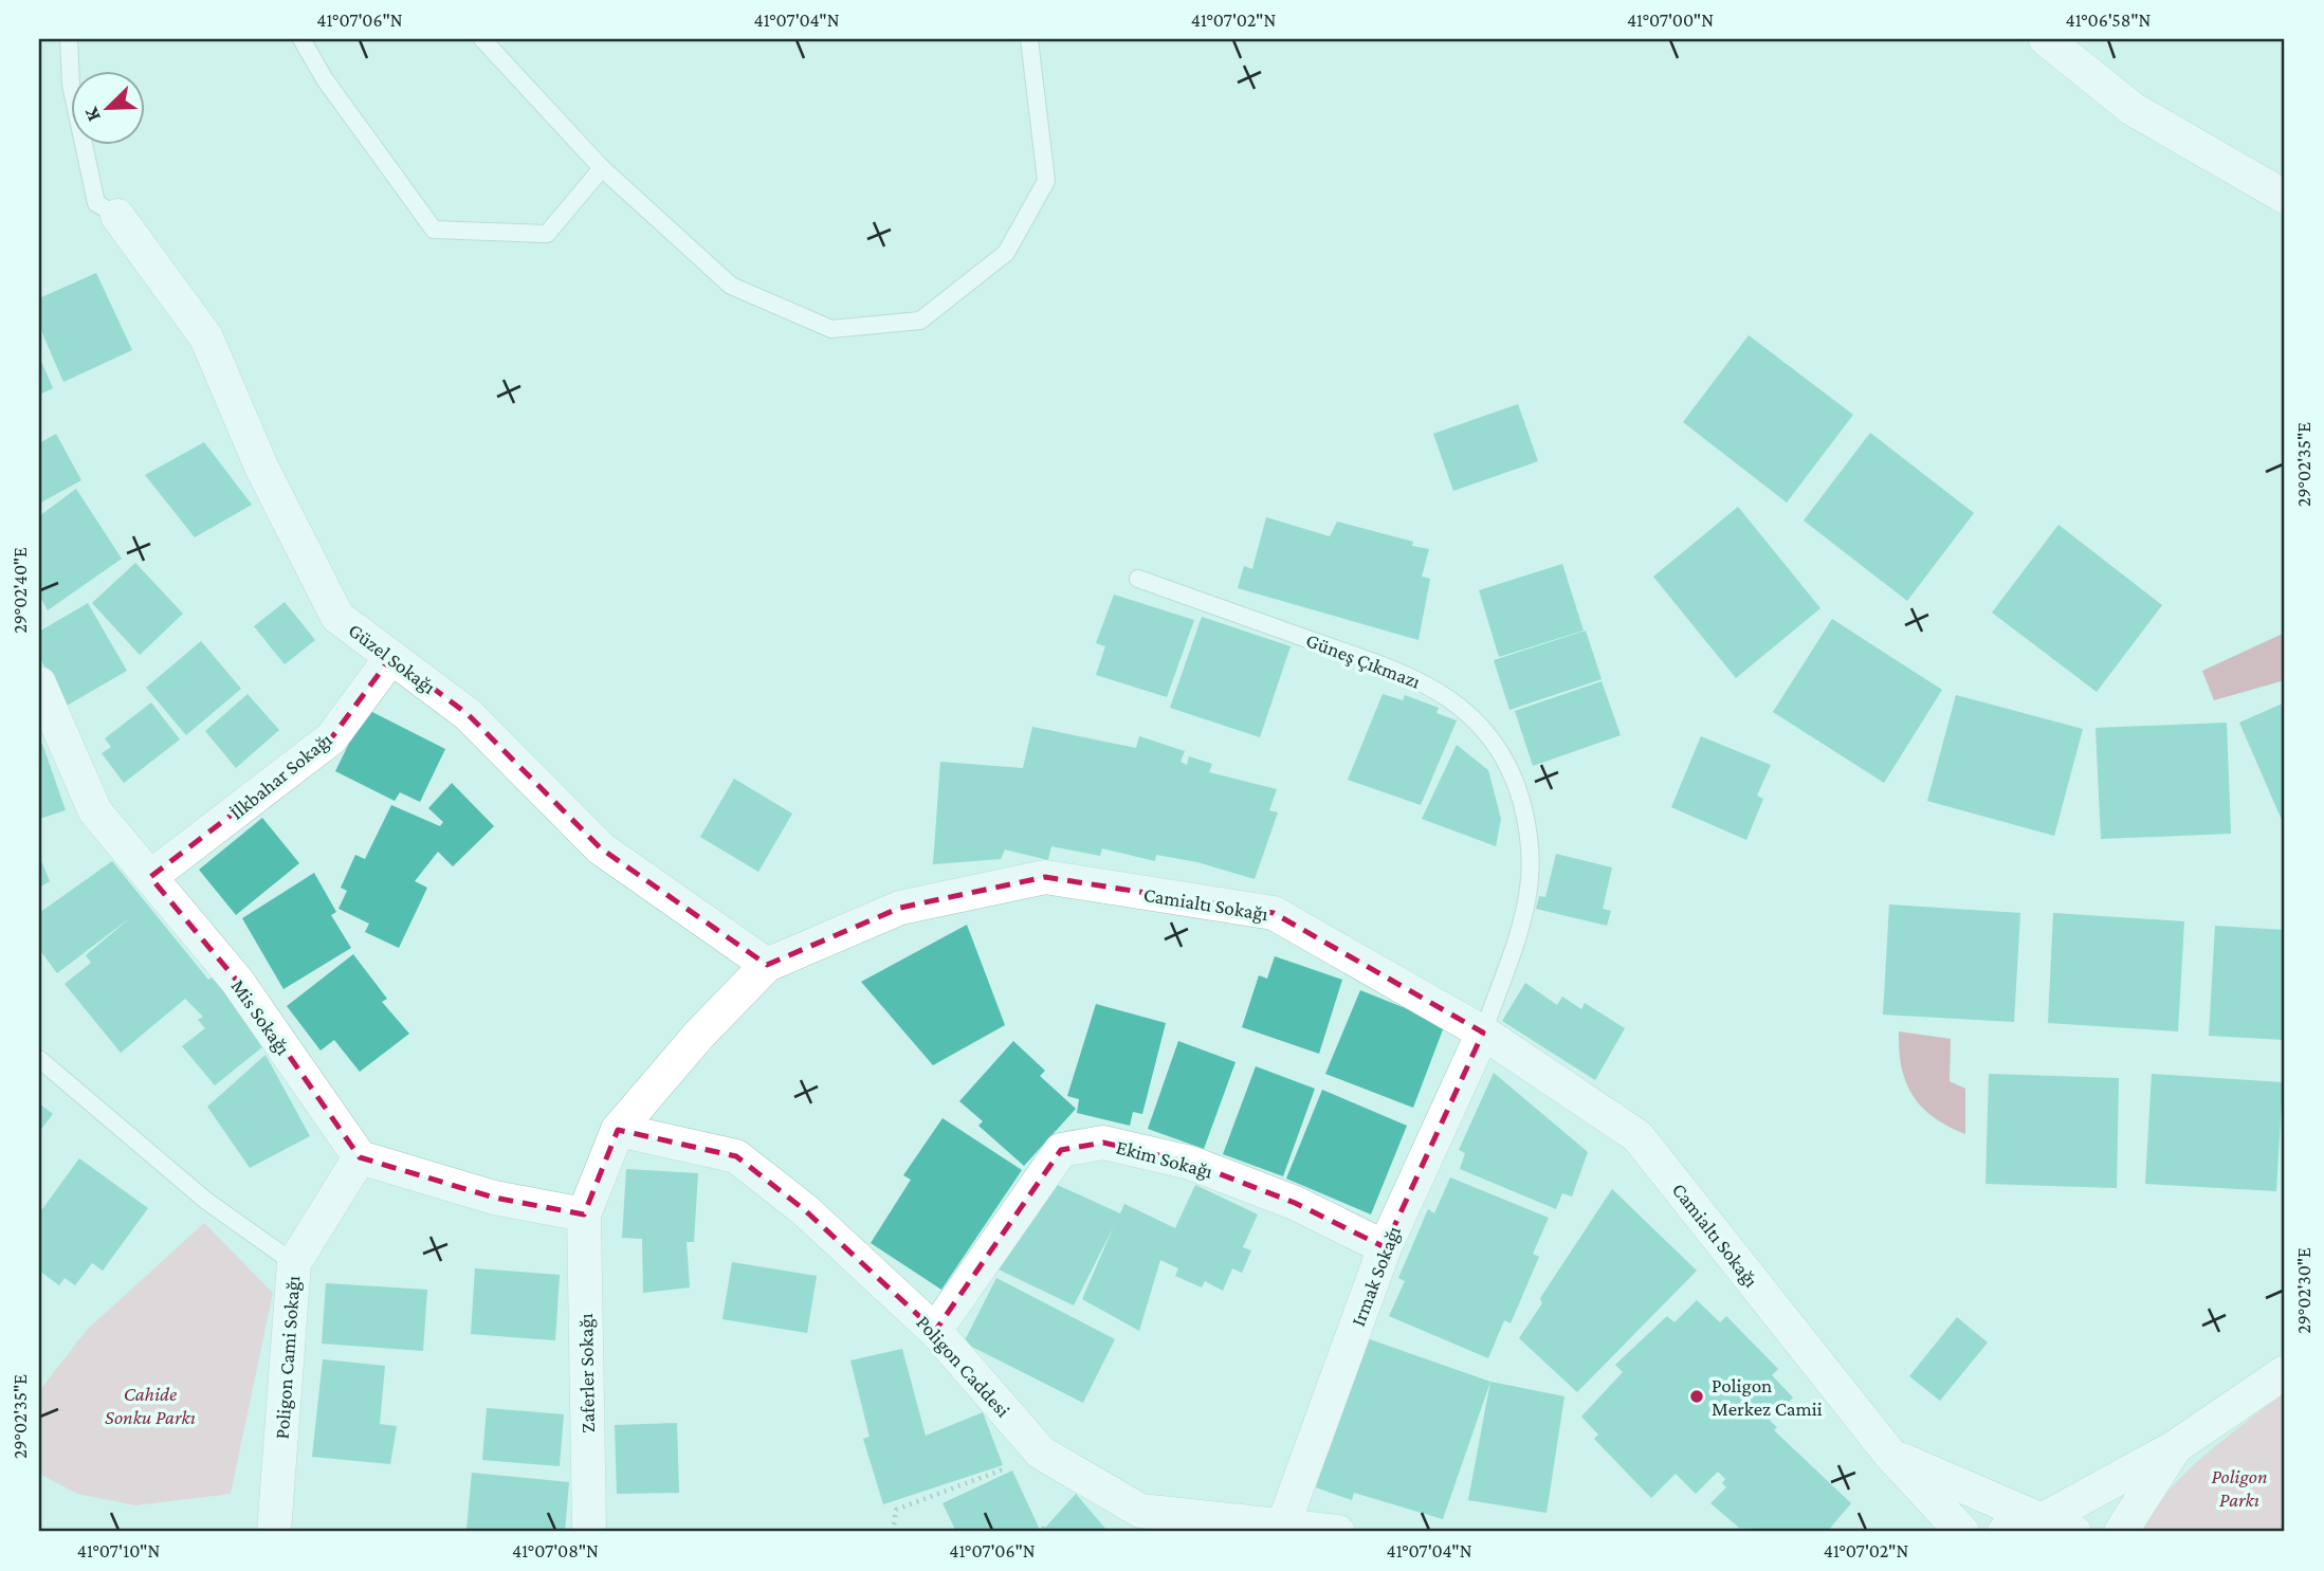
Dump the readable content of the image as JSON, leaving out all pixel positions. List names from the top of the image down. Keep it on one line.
{"streets":{"street":["Güzel Sokağı","İlkbahar Sokağı","Camialtı Sokağı","Mis Sokağı","Ekim Sokağı","Irmak Sokağı","Poligon Cami Sokağı","Poligon Caddesi","Zaferler Sokağı"],"lane":["Güneş Çıkmazı"]},"crossings":[["Güzel Sokağı","İlkbahar Sokağı"],["Güzel Sokağı","Camialtı Sokağı"],["Güneş Çıkmazı","Camialtı Sokağı"],["Güneş Çıkmazı","Irmak Sokağı"],["İlkbahar Sokağı","Mis Sokağı"],["Camialtı Sokağı","Irmak Sokağı"],["Camialtı Sokağı","Poligon Caddesi"],["Camialtı Sokağı","Zaferler Sokağı"],["Mis Sokağı","Poligon Cami Sokağı"],["Ekim Sokağı","Irmak Sokağı"],["Ekim Sokağı","Poligon Caddesi"],["Irmak Sokağı","Poligon Caddesi"]],"parks":["Cahide Sonku Parkı","Poligon Parkı"],"places":["Poligon Merkez Camii"],"north":"bottom left","coordinates":["41°07'06\"N","41°07'04\"N","41°07'02\"N","41°07'00\"N","41°06'58\"N","29°02'35\"E","29°02'40\"E","29°02'30\"E","41°07'10\"N","41°07'08\"N"]}
